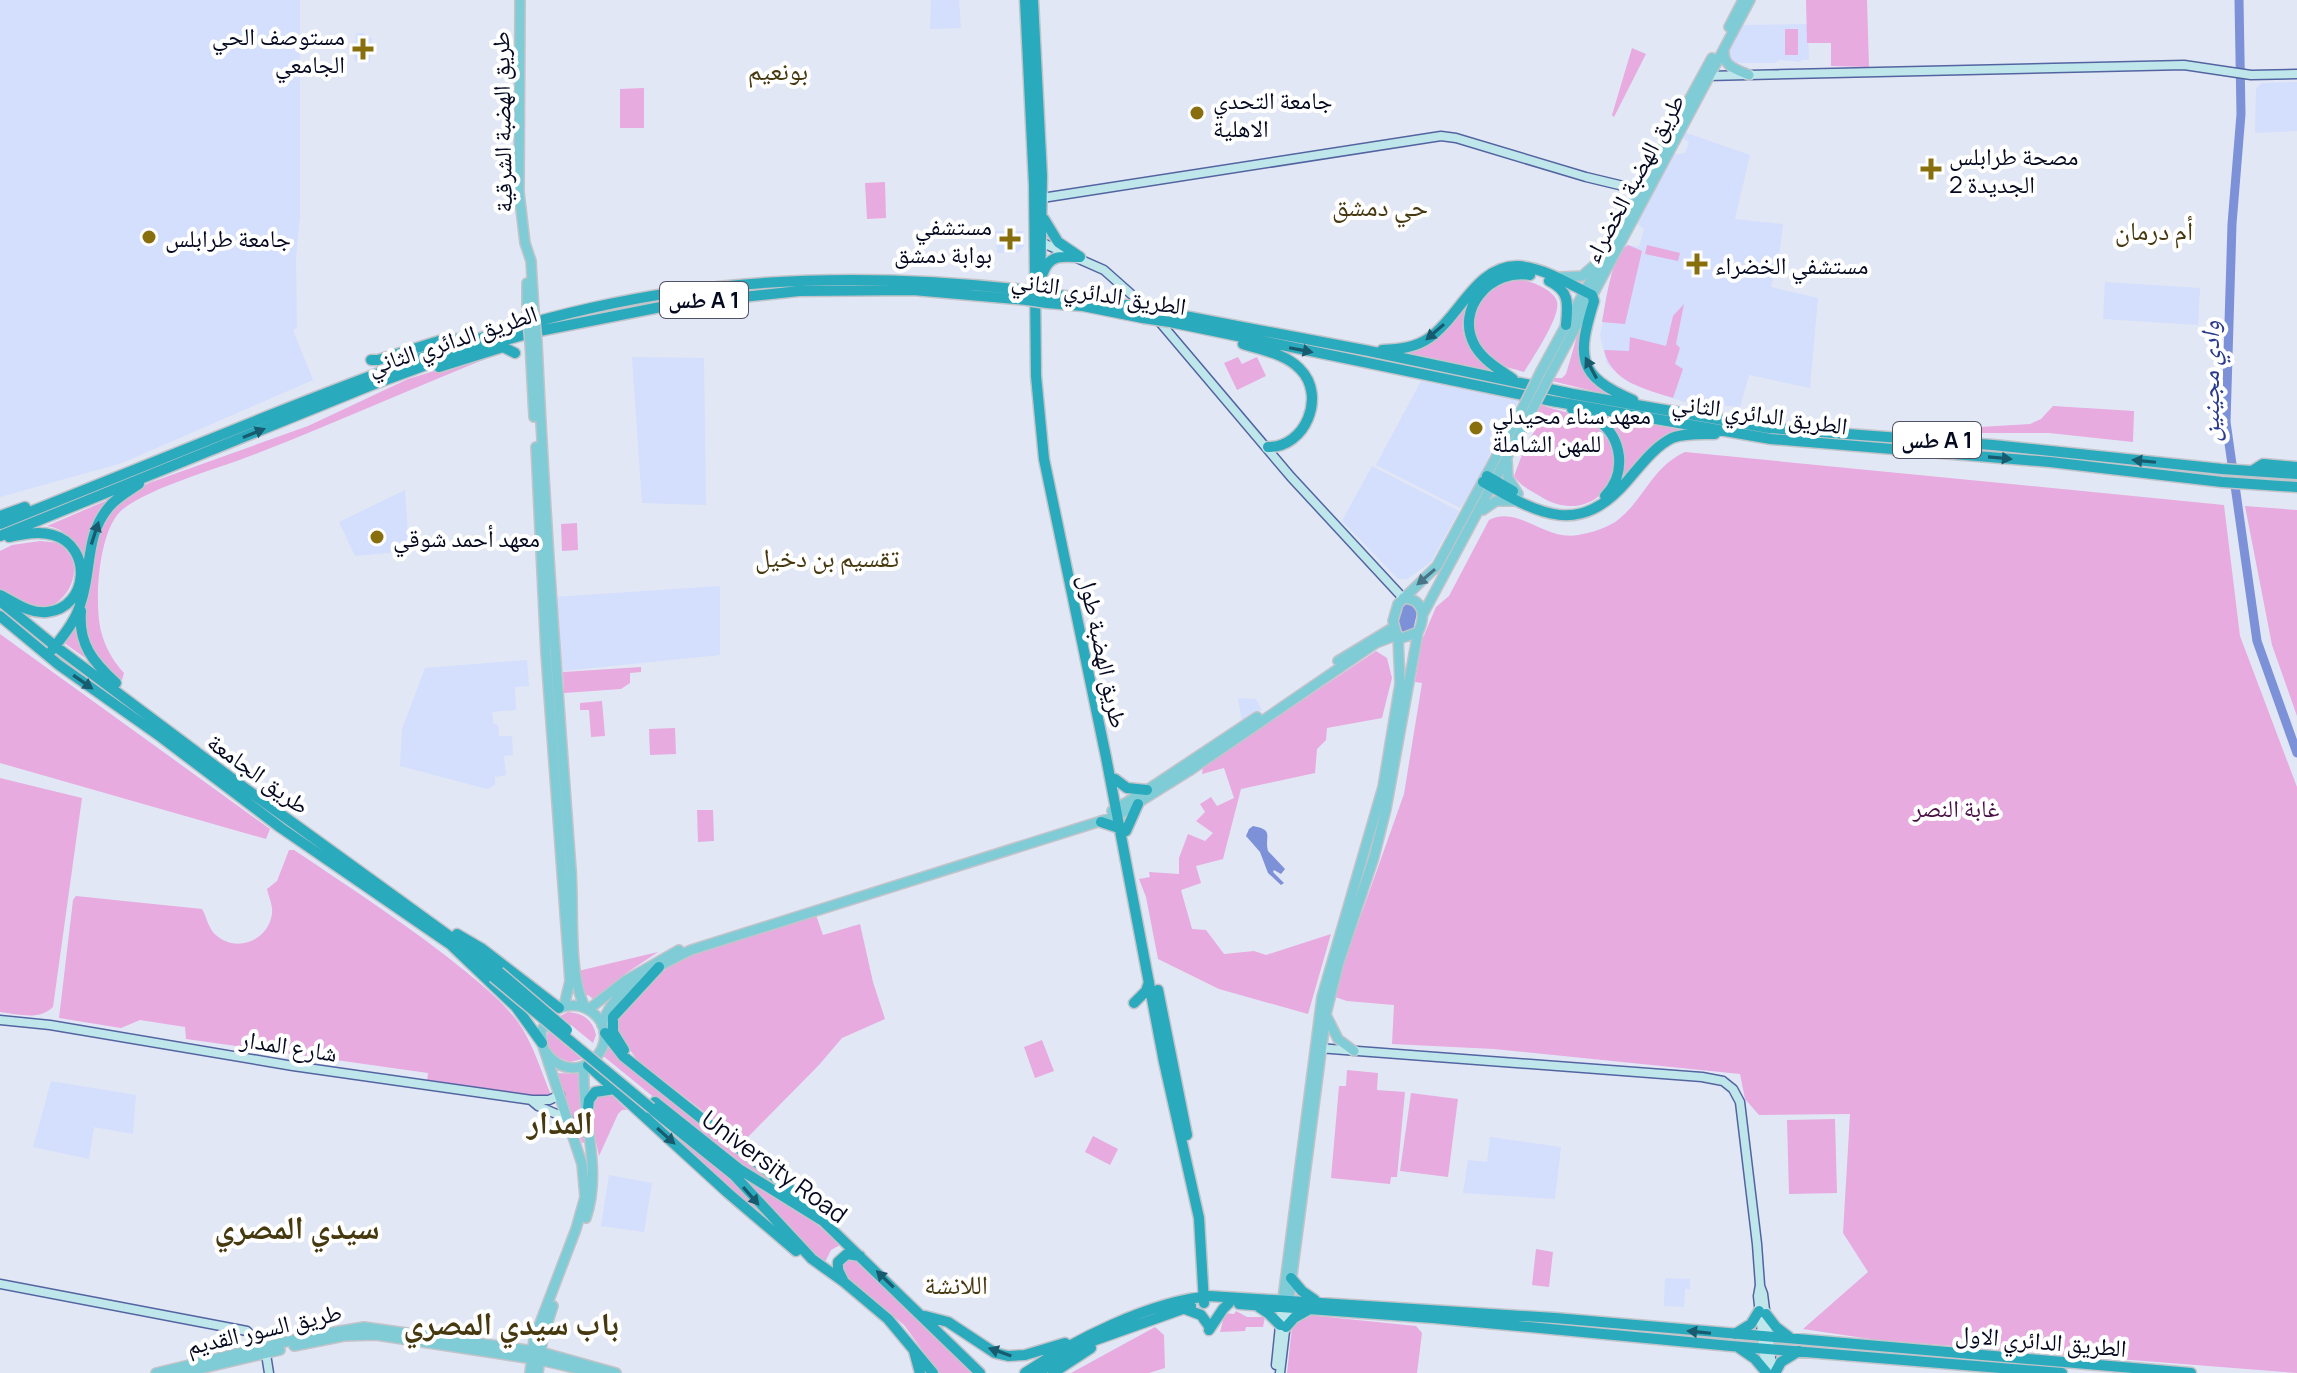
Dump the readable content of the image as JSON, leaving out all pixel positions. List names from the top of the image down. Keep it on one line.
{"streets":{"highway":["الطريق الدائري الثاني","طس A 1","طريق الهضبة طول","طريق الجامعة","University Road","الطريق الدائري الاول"],"main road":["طريق الهضبة الشرقية","طريق الهضبة الخضراء","طريق السور القديم"],"street":["شارع المدار"]},"crossings":[["طريق الجامعة","University Road"]],"districts":["بونعيم","حي دمشق","أم درمان","تقسيم بن دخيل","المدار","سيدي المصري","اللانشة","باب سيدي المصري"],"water":["وادي مجينين"],"parks":["غابة النصر"],"places":{"health":["مستوصف الحي الجامعي","مصحة طرابلس الجديدة 2","مستشفي بوابة دمشق","مستشفي الخضراء"],"other":["جامعة التحدي الاهلية","جامعة طرابلس","معهد سناء محيدلي للمهن الشاملة","معهد أحمد شوقي"]}}
